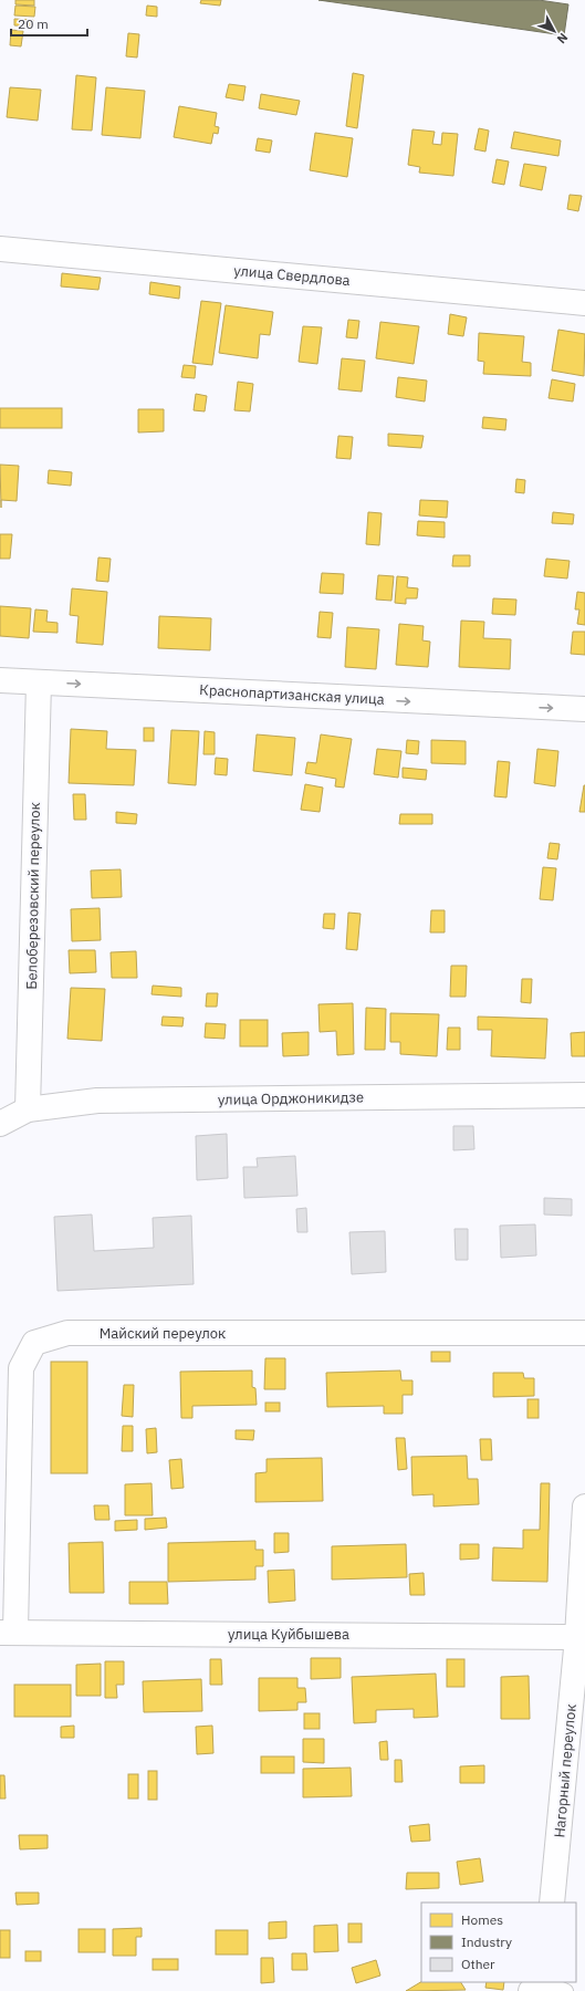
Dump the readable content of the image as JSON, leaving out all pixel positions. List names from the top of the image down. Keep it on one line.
{"streets":{"street":["улица Свердлова","Краснопартизанская улица","Белоберезовский переулок","улица Орджоникидзе","Майский переулок","улица Куйбышева","Нагорный переулок"]},"crossings":[["Краснопартизанская улица","Белоберезовский переулок"],["Белоберезовский переулок","улица Орджоникидзе"],["Майский переулок","улица Куйбышева"],["улица Куйбышева","Нагорный переулок"]],"one_way":["Краснопартизанская улица"],"legend":["Homes","Industry","Other"],"scale_bar":"20 m","north":"bottom right"}
